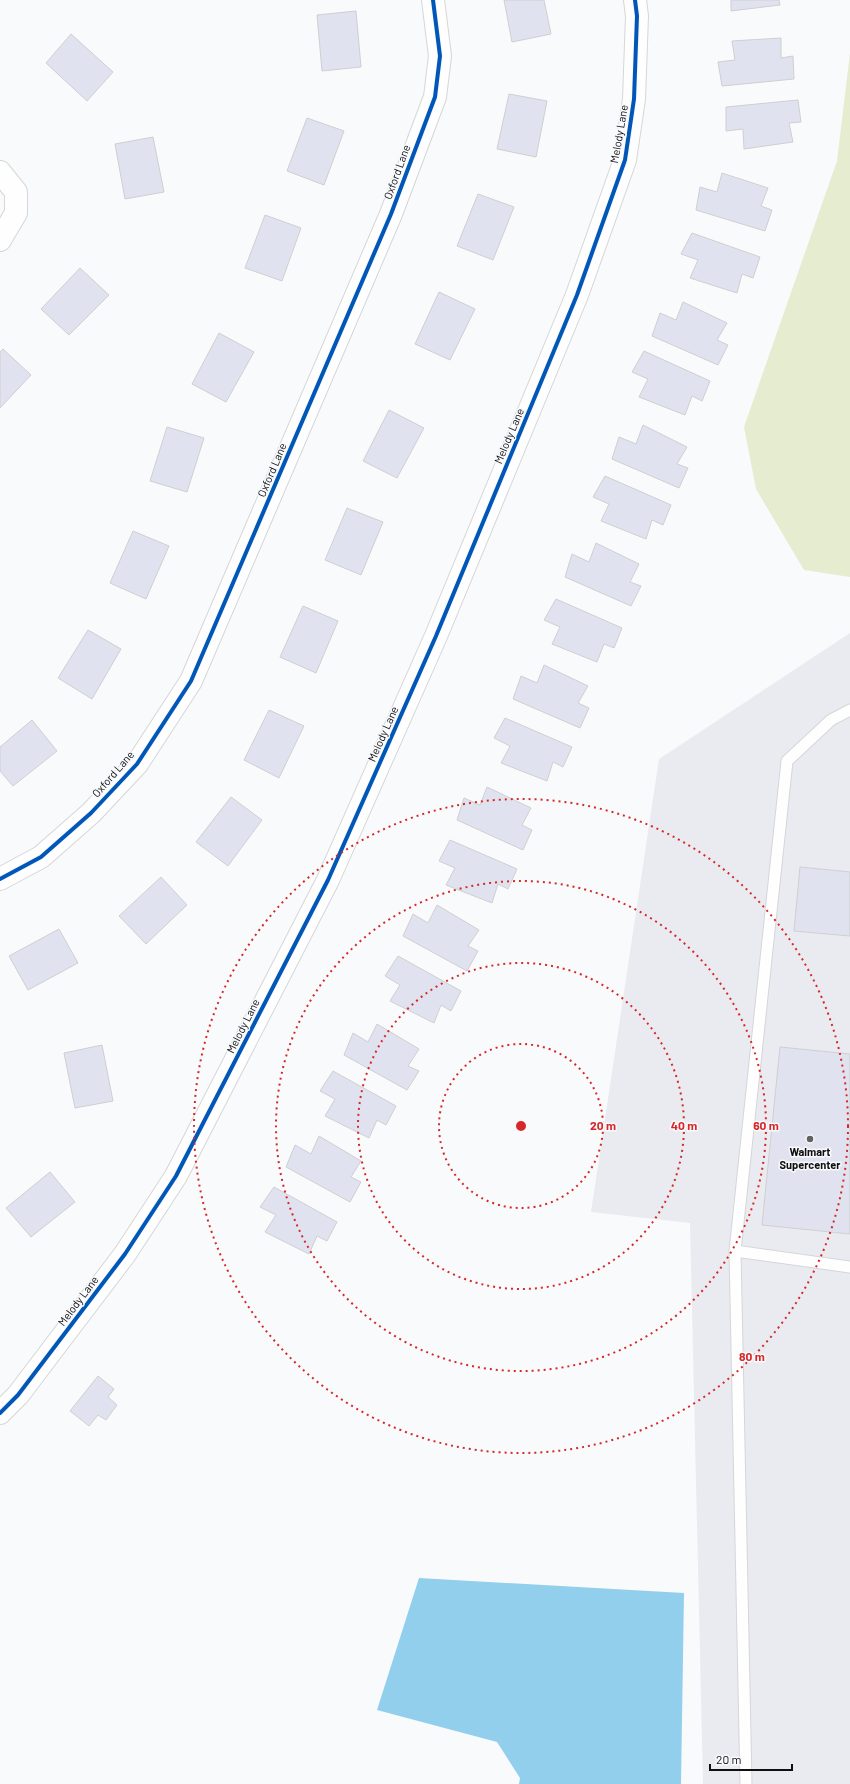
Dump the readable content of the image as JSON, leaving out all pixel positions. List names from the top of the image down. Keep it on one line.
{"streets":{"street":["Melody Lane","Oxford Lane"]},"places":["Walmart Supercenter"],"scale_bar":"20 m","rings":["20 m","40 m","60 m","80 m"]}
